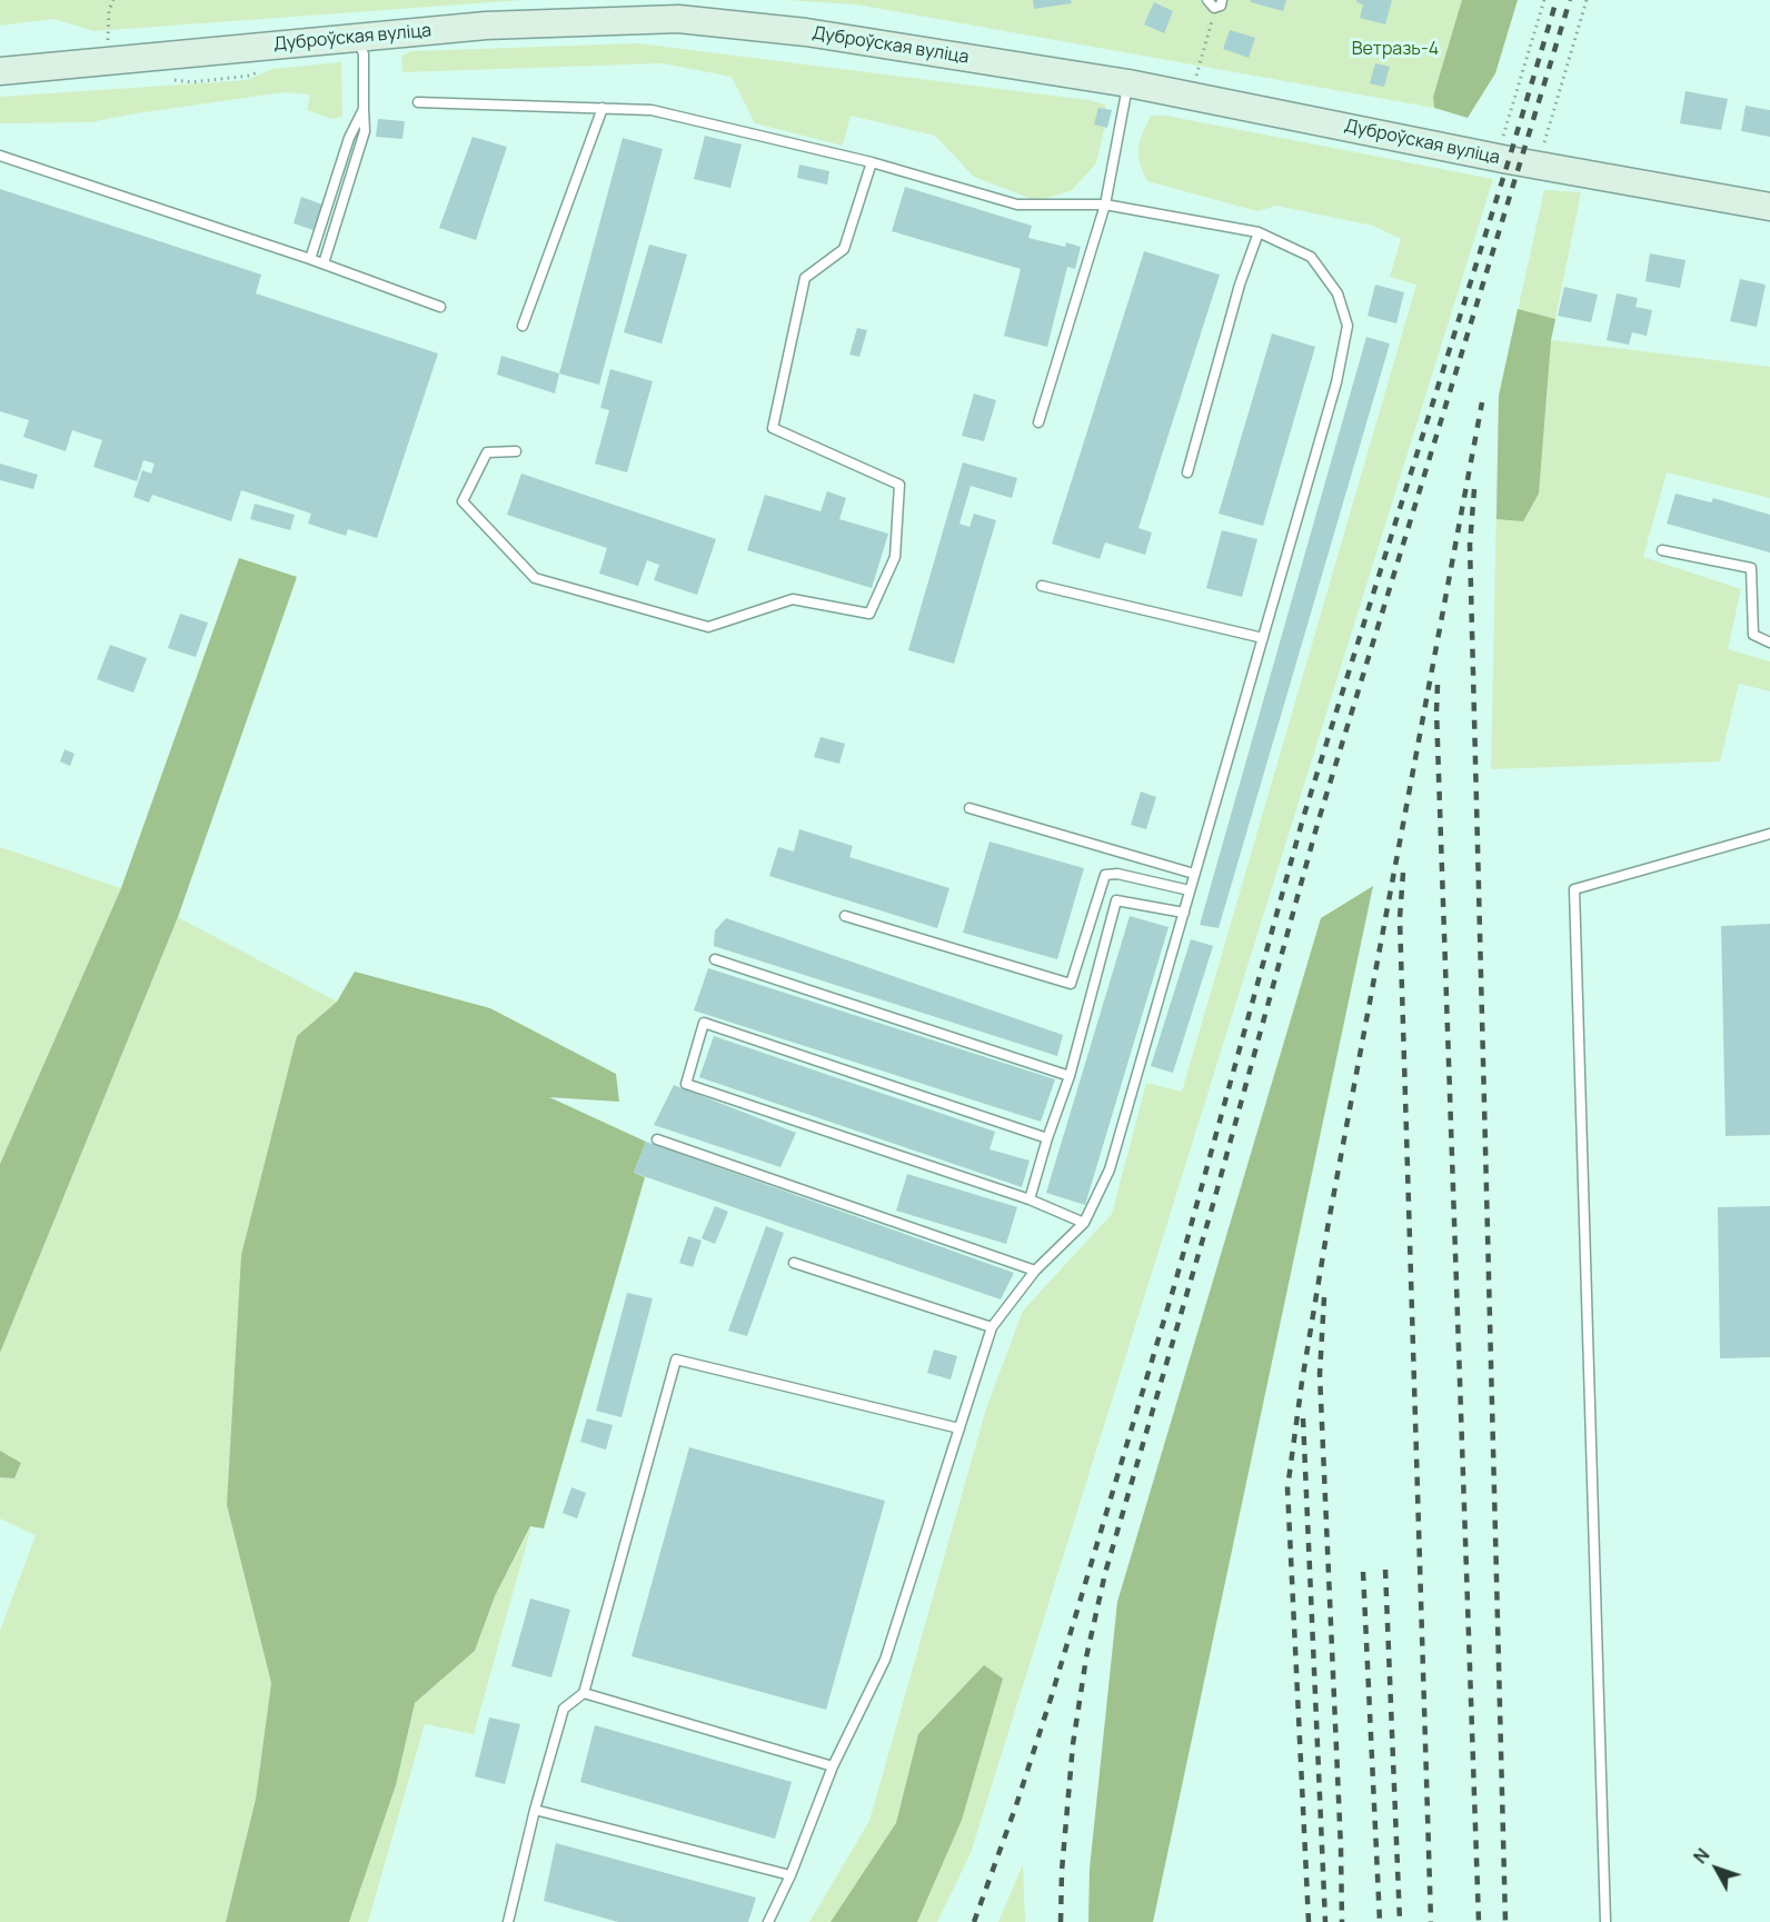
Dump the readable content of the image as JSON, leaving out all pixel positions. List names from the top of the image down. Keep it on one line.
{"streets":{"main road":["Дуброўская вуліца"]},"parks":["Ветразь-4"],"north":"top left"}
